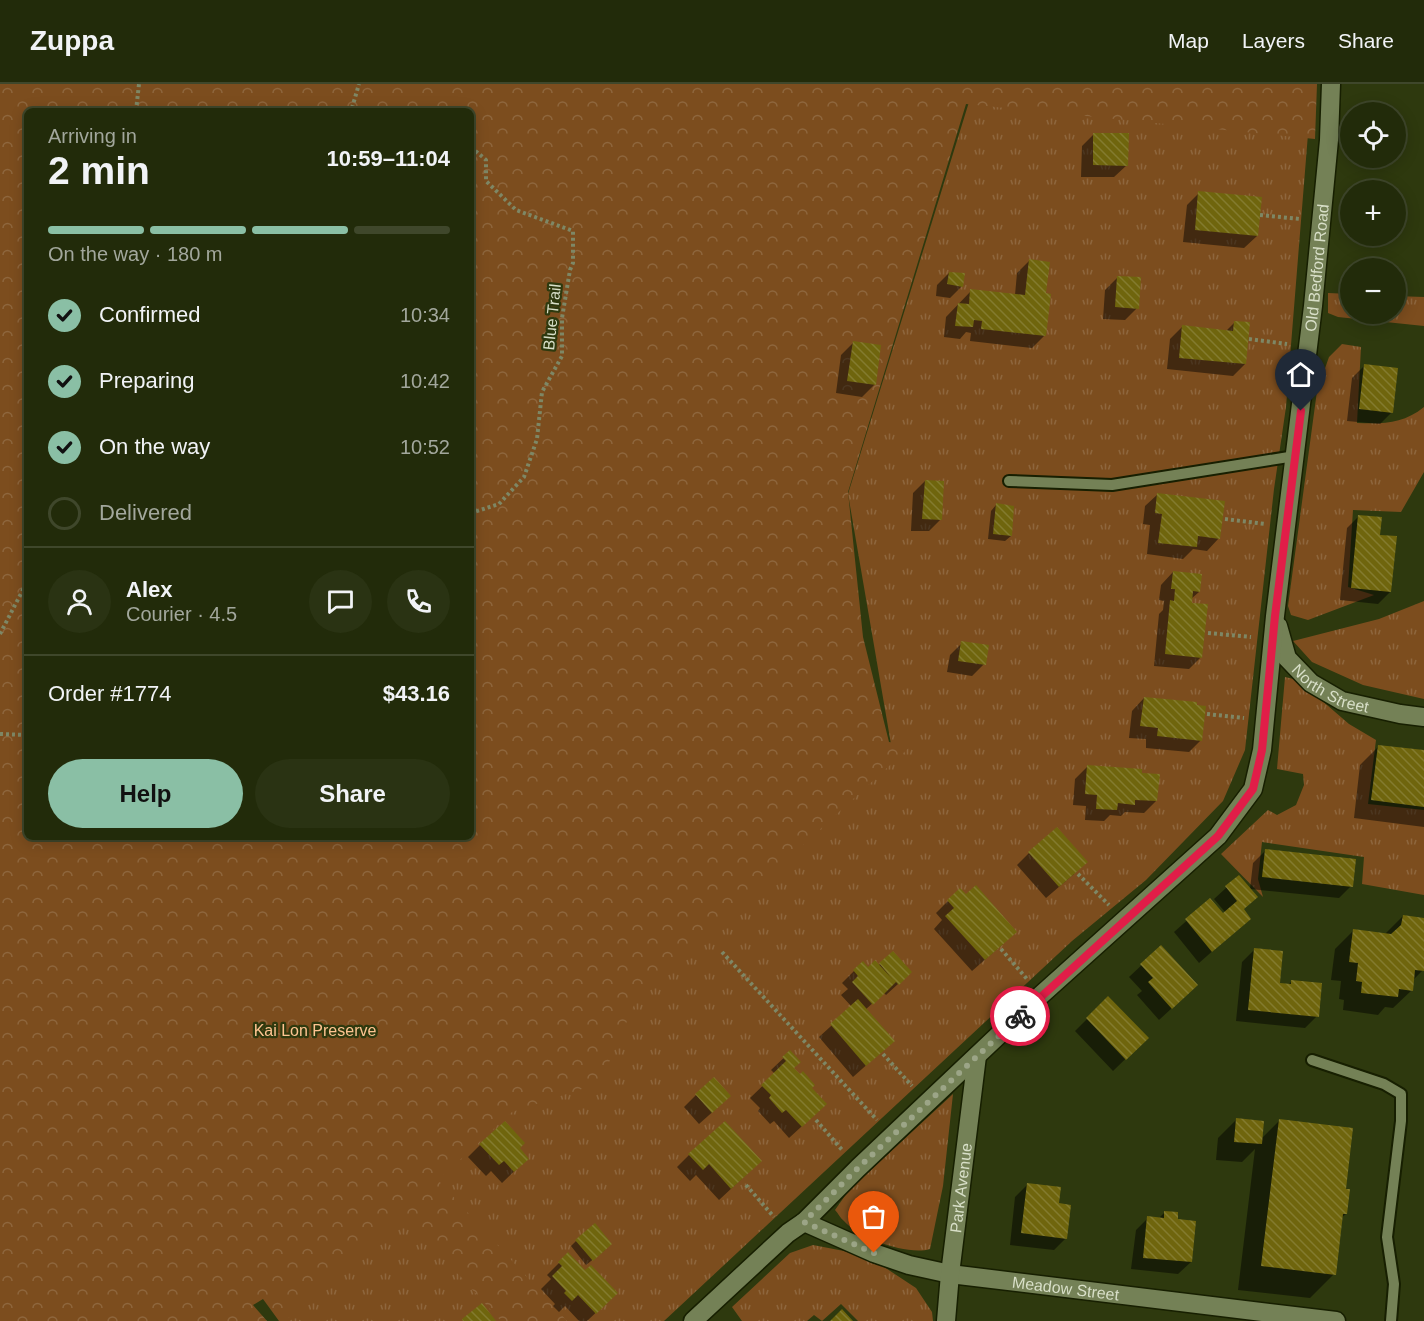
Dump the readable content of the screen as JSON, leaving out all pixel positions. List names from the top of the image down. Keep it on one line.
{"streets":{"street":["Old Bedford Road","North Street","Park Avenue","Meadow Street"],"path":["Blue Trail"]},"crossings":[["Old Bedford Road","North Street"],["Old Bedford Road","Park Avenue"],["Old Bedford Road","Meadow Street"],["Park Avenue","Meadow Street"]],"parks":["Kai Lon Preserve"],"page":{"header":"Zuppa","nav":["Map","Layers","Share"],"map_buttons":["+","−"],"heading":["2 min","Arriving in","10:59–11:04"],"panel":["Alex","Courier · 4.5","Order #1774","$43.16"],"bar":"On the way · 180 m","list":[["Confirmed","10:34"],["Preparing","10:42"],["On the way","10:52"],"Delivered"],"buttons":["Help","Share"]}}
